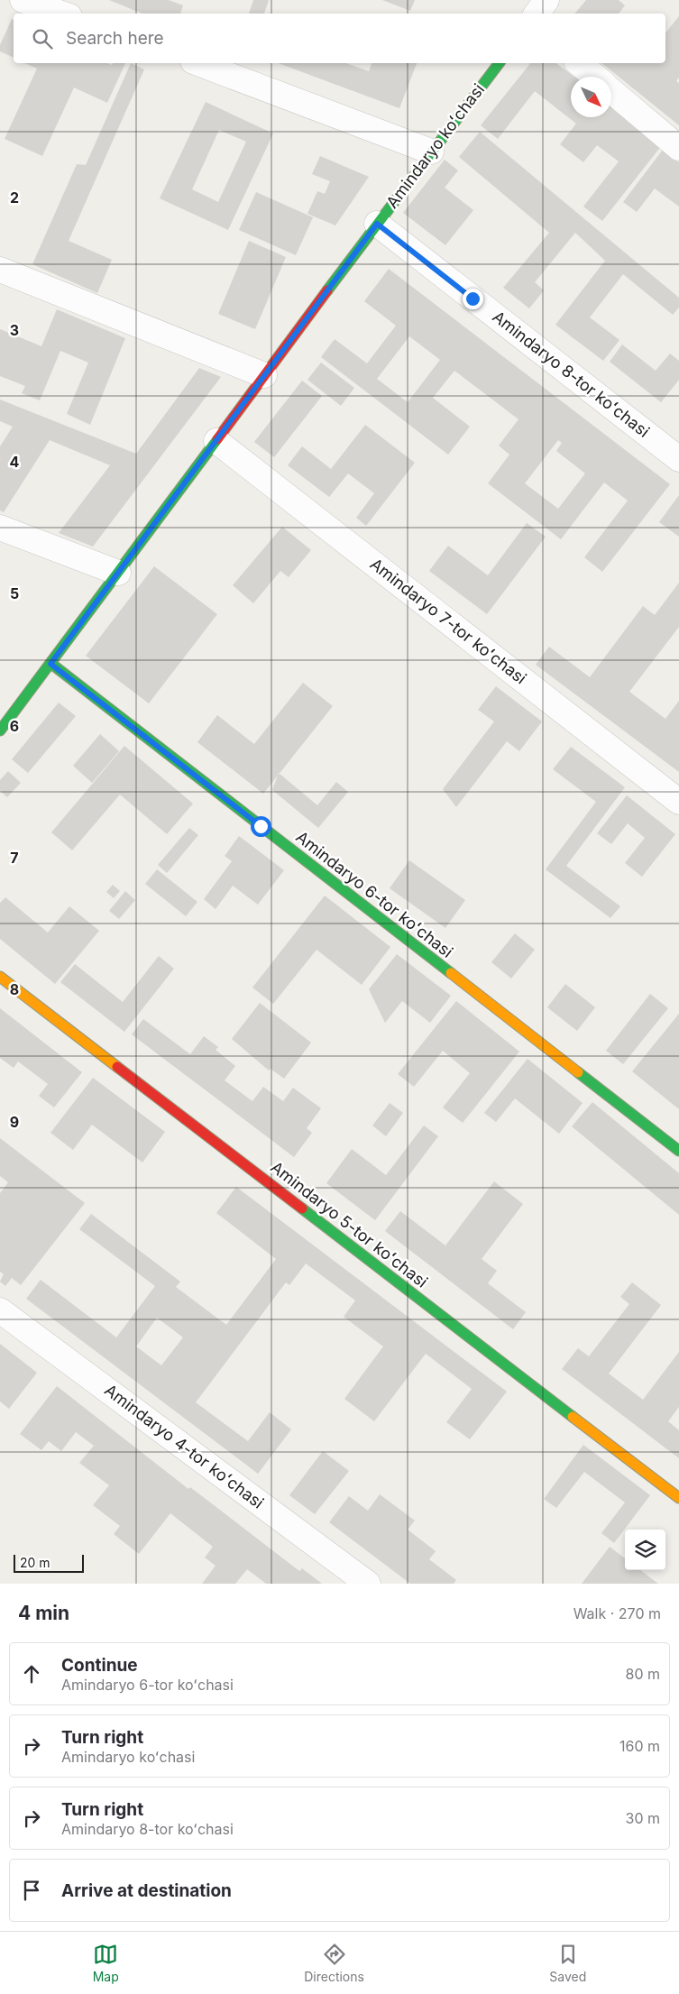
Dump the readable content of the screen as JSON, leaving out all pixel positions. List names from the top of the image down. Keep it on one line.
{"streets":{"street":["Amindaryo koʻchasi","Amindaryo 8-tor koʻchasi","Amindaryo 7-tor koʻchasi","Amindaryo 6-tor koʻchasi","Amindaryo 5-tor koʻchasi","Amindaryo 4-tor koʻchasi"]},"crossings":[["Amindaryo koʻchasi","Amindaryo 8-tor koʻchasi"],["Amindaryo koʻchasi","Amindaryo 7-tor koʻchasi"],["Amindaryo koʻchasi","Amindaryo 6-tor koʻchasi"]],"scale_bar":"20 m","north":"bottom right","page":{"search":"Search here","scale":"20 m","heading":["4 min","Walk · 270 m"],"list":[["Continue","Amindaryo 6-tor koʻchasi","80 m"],["Turn right","Amindaryo koʻchasi","160 m"],["Turn right","Amindaryo 8-tor koʻchasi","30 m"],"Arrive at destination"],"nav":["Map","Directions","Saved"]},"grid":{"rows":["2","3","4","5","6","7","8","9"]}}
